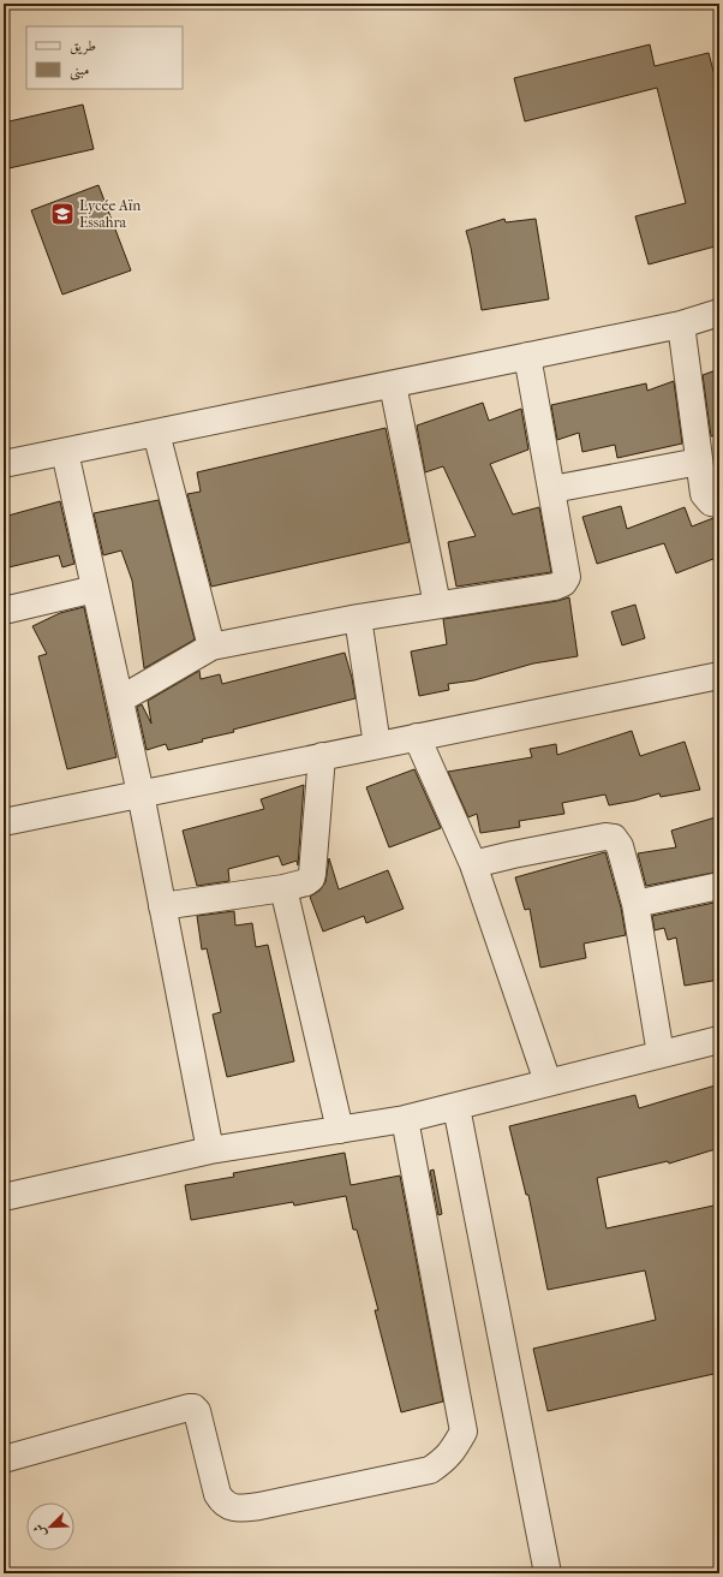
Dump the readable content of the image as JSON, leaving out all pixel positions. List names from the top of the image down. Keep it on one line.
{"places":{"school or university":["Lycée Aïn Essahra"]},"legend":["طريق","مبنى"],"north":"bottom left"}
